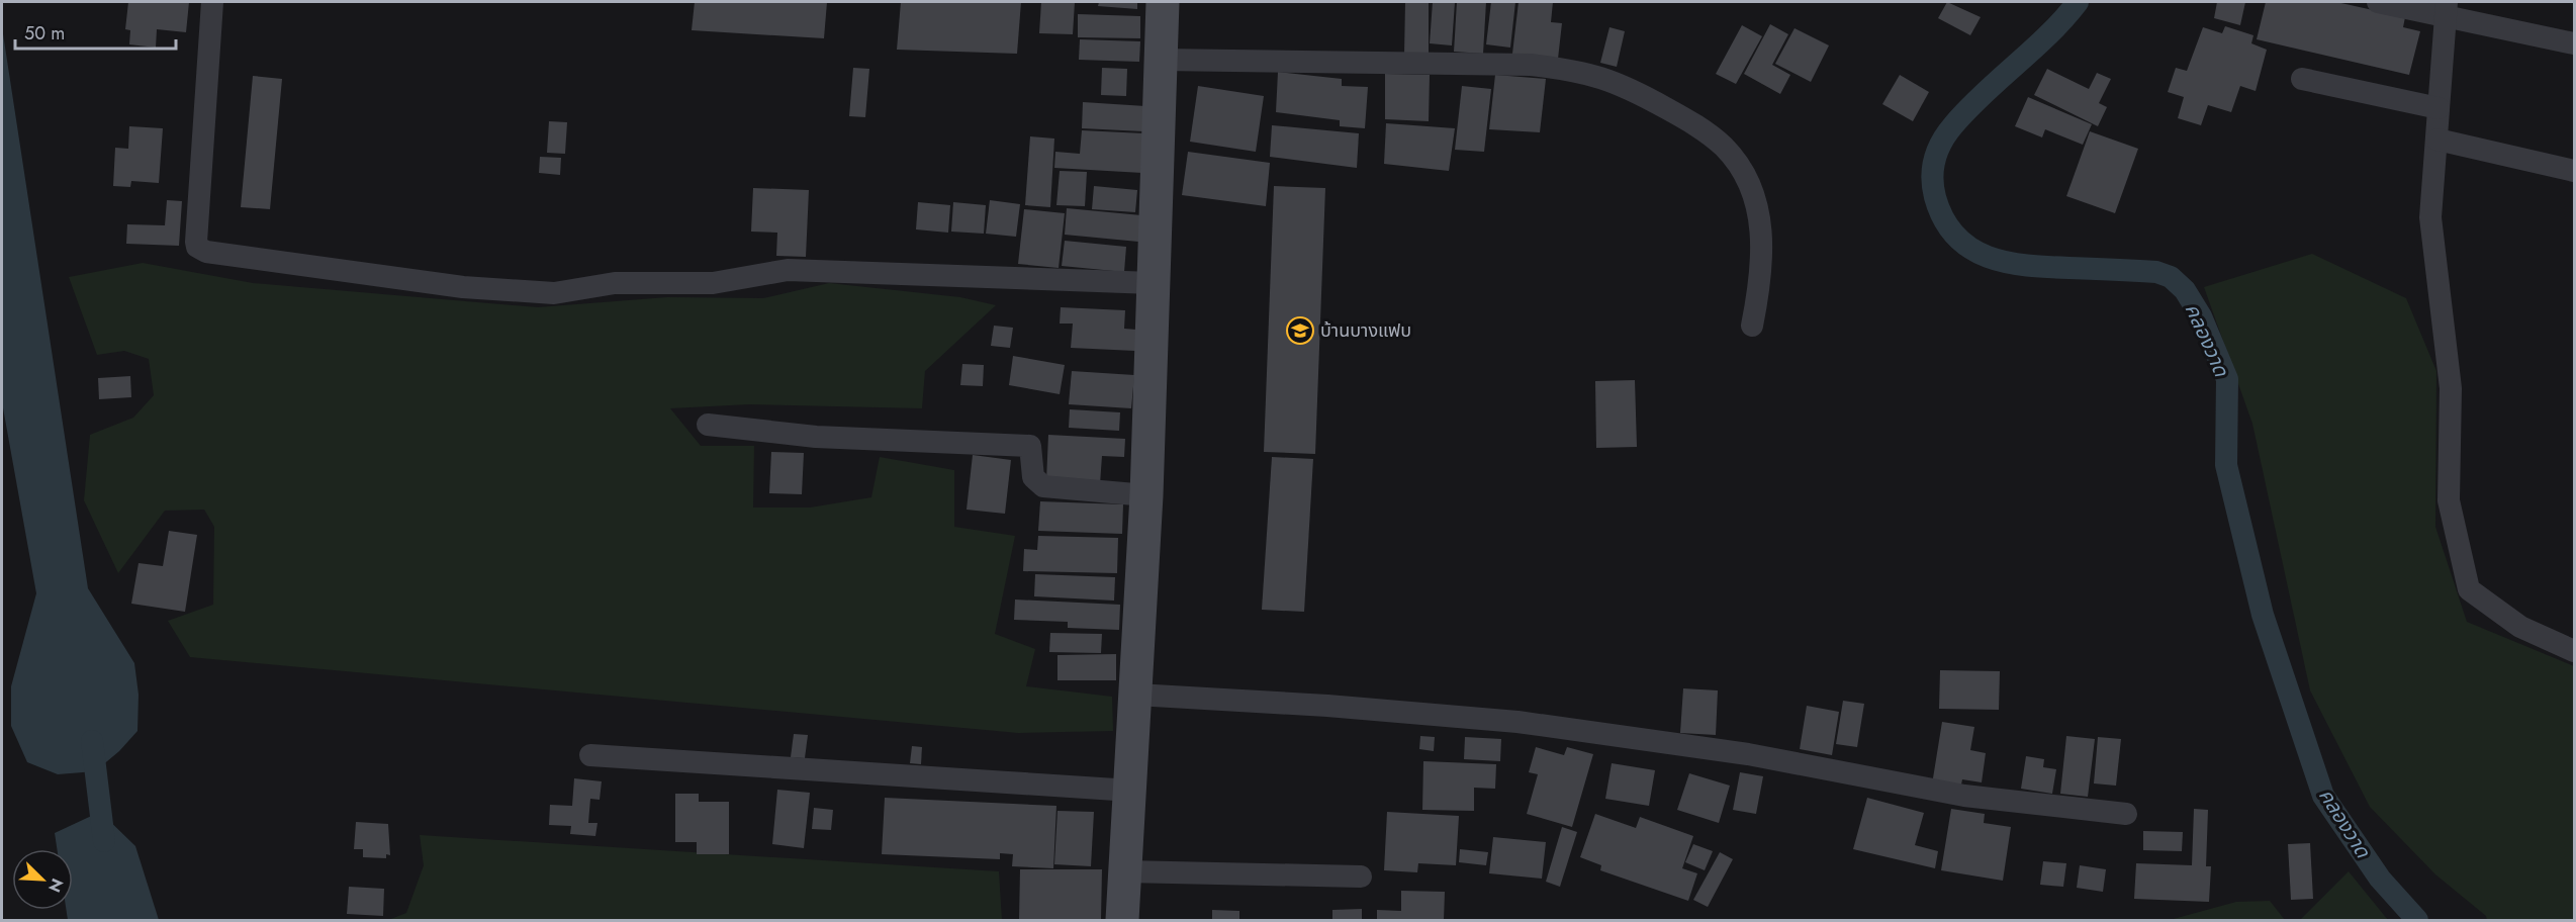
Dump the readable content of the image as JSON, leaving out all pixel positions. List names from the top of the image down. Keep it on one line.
{"water":["คลองวาด"],"places":{"school or university":["บ้านบางแฟบ"]},"scale_bar":"50 m","north":"bottom right"}
